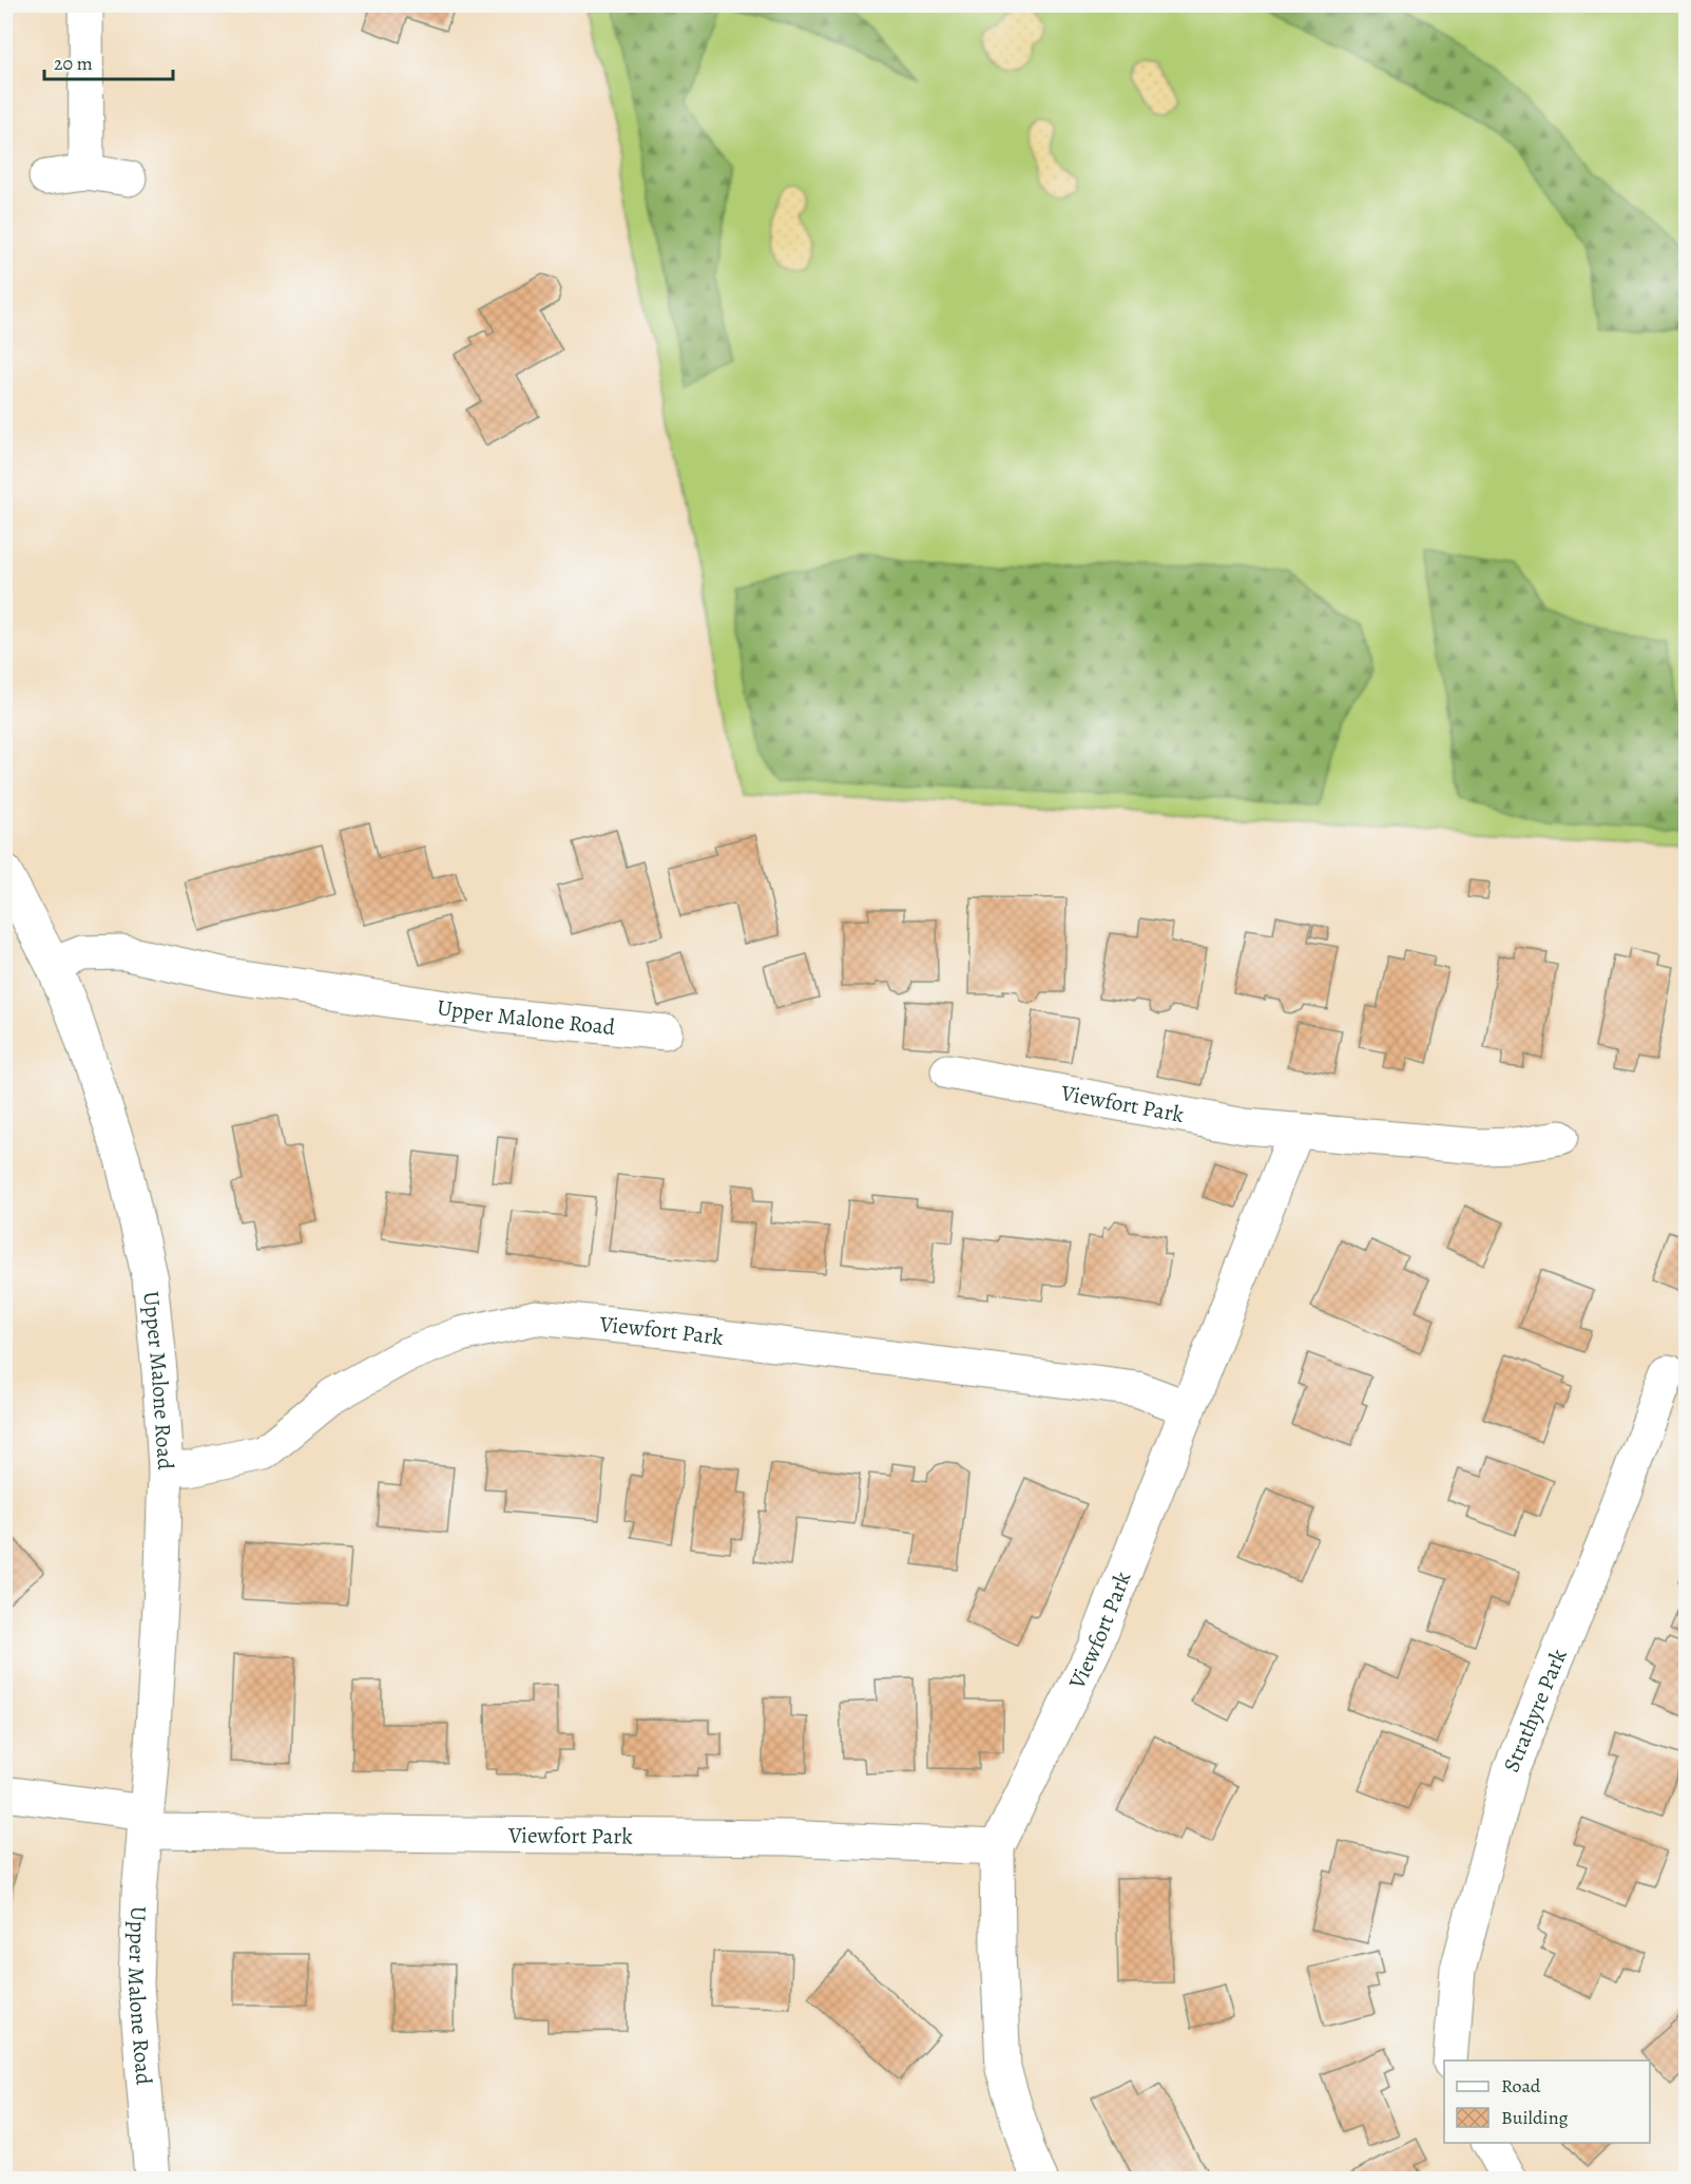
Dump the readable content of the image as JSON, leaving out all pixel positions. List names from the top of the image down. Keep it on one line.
{"streets":{"street":["Upper Malone Road","Viewfort Park","Strathyre Park"]},"crossings":[["Upper Malone Road","Viewfort Park"]],"legend":["Road","Building"],"scale_bar":"20 m"}
